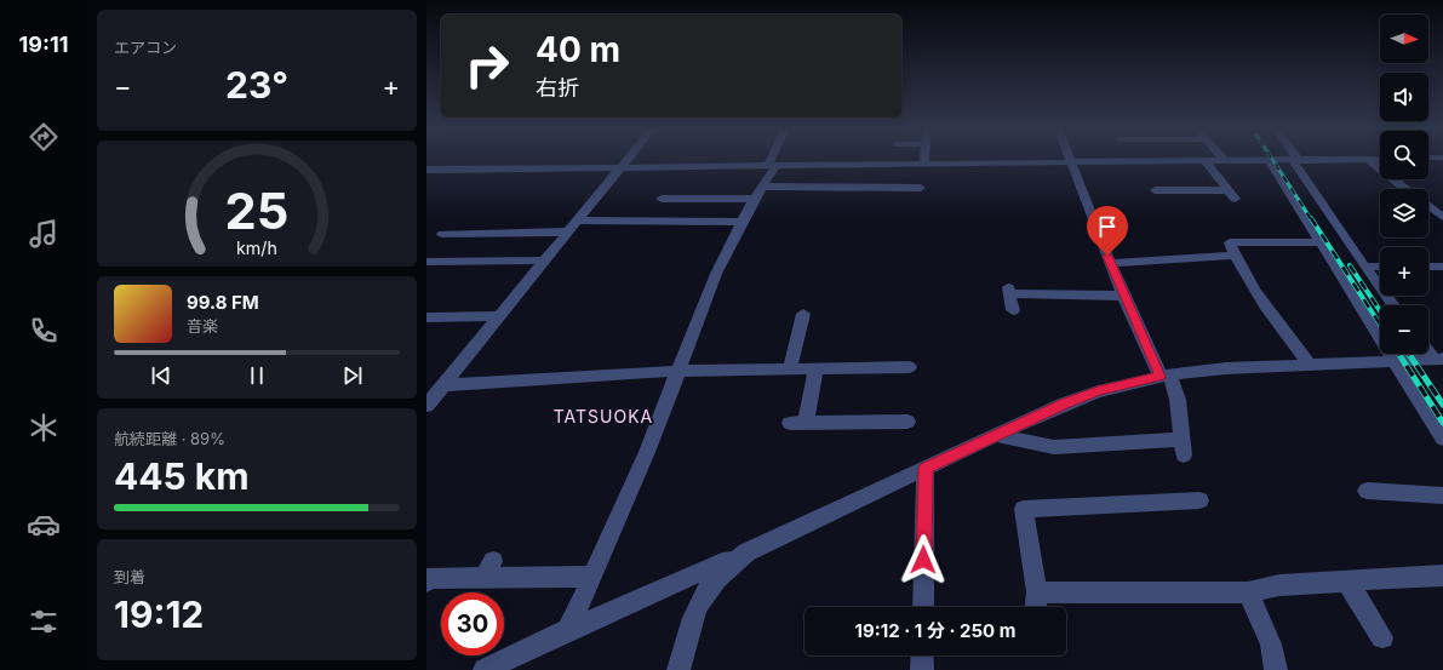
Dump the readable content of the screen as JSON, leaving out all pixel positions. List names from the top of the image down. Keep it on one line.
{"districts":["TATSUOKA"],"north":"right","page":{"tabs":"19:11","tile":["エアコン",["航続距離 · 89%","445 km"],["到着","19:12"]],"map_buttons":["+","−"],"turn":["40 m","右折"],"heat":["−","23°","+"],"song":["99.8 FM","音楽"],"limit":"30","trip":"19:12 · 1 分 · 250 m","gauge":["25","km/h"]}}
